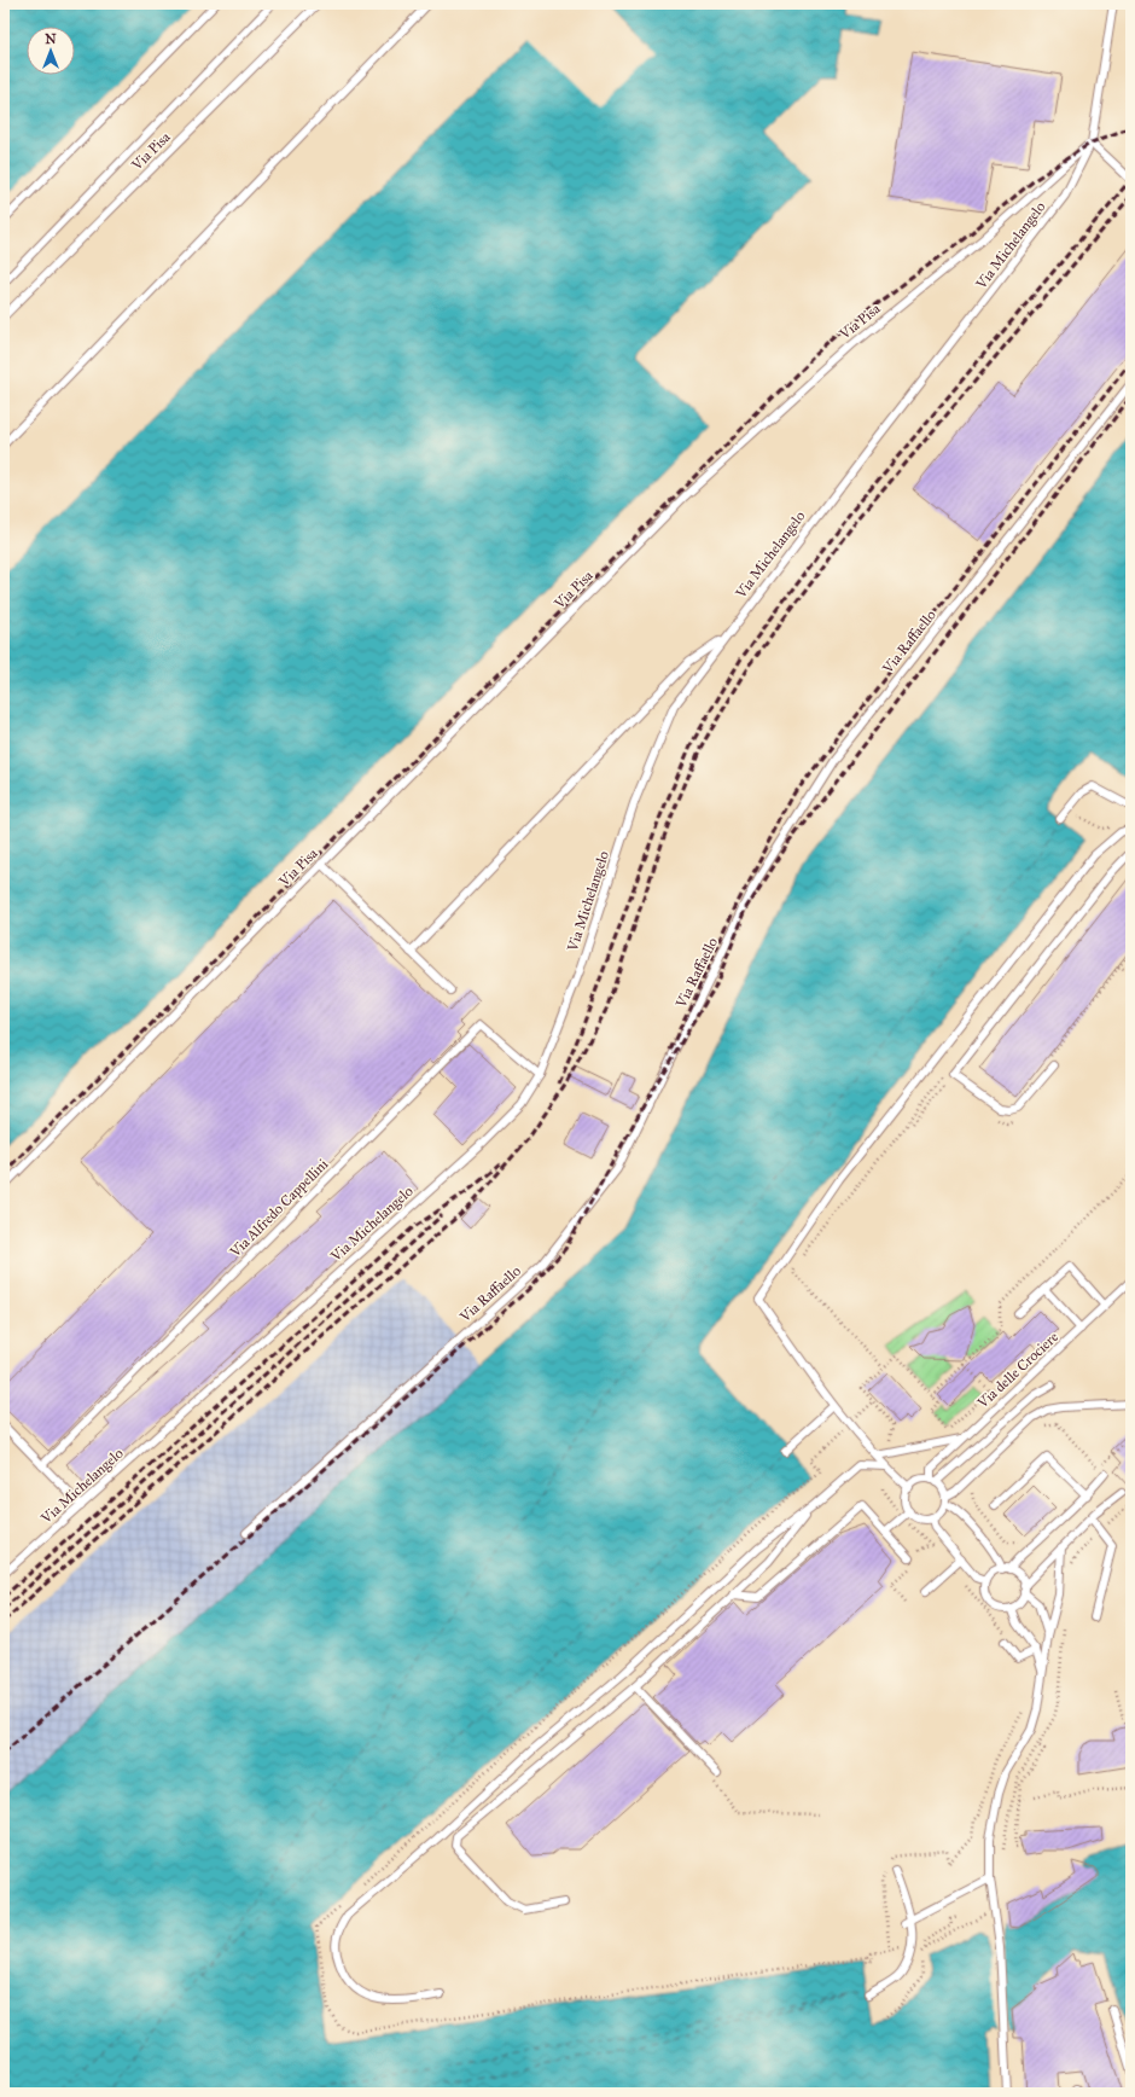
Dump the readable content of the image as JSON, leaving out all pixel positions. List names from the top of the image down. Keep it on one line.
{"streets":{"lane":["Via Pisa","Via Michelangelo","Via Raffaello","Via Alfredo Cappellini","Via delle Crociere"]},"crossings":[["Via Pisa","Via Michelangelo"],["Via Michelangelo","Via Alfredo Cappellini"]],"north":"top"}
